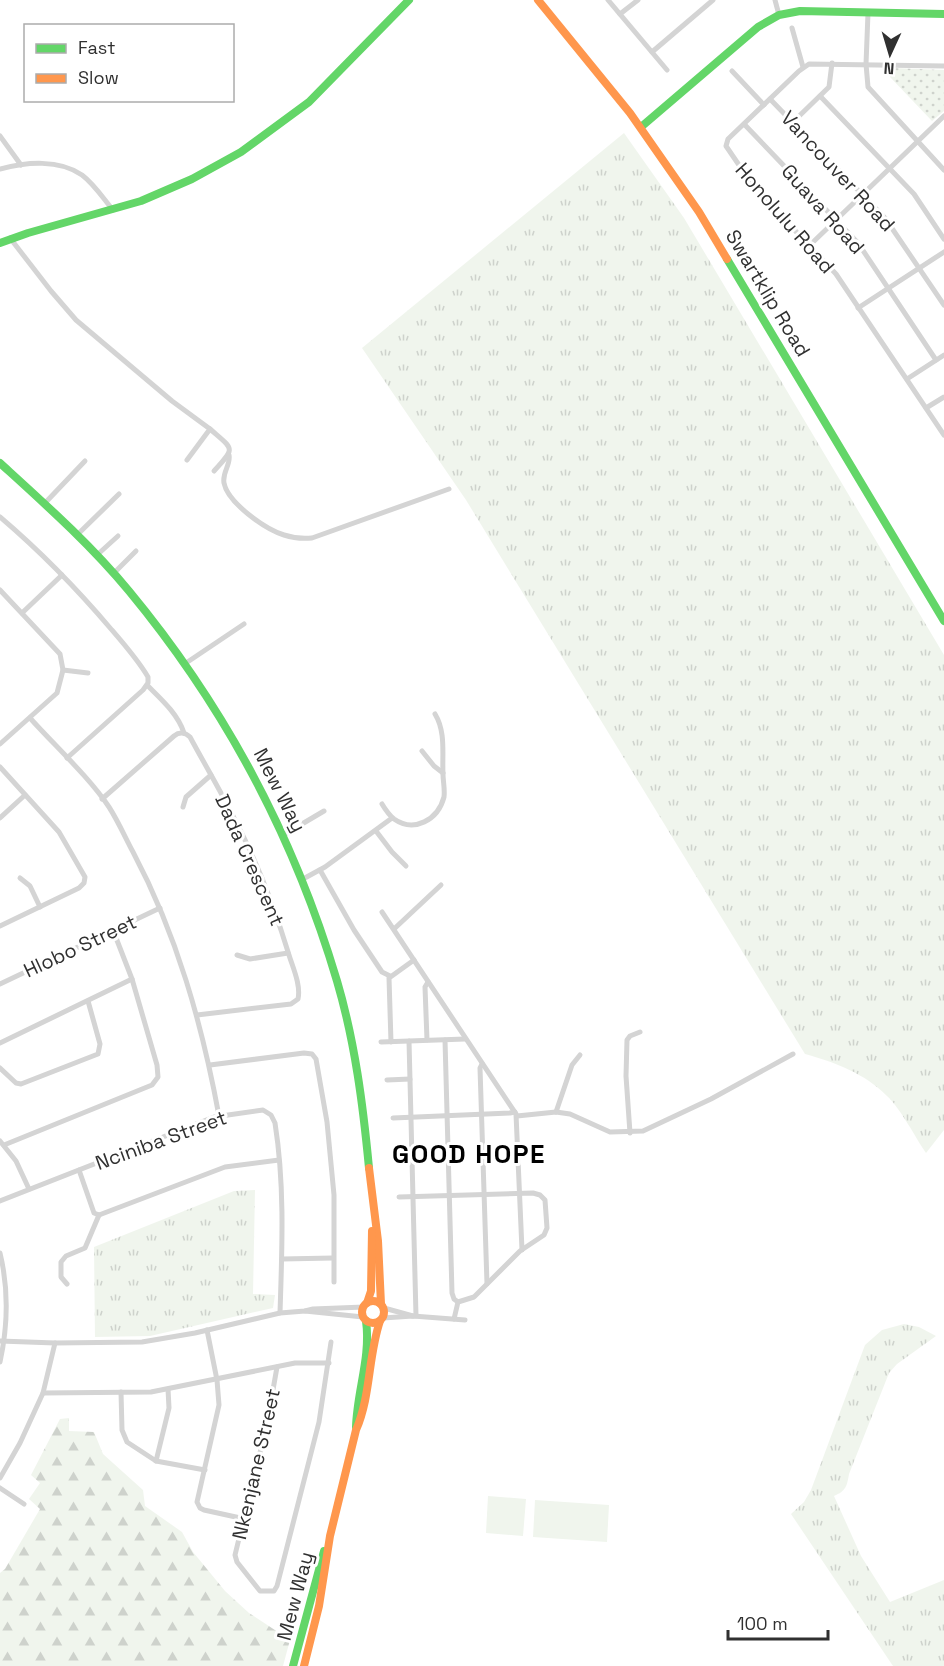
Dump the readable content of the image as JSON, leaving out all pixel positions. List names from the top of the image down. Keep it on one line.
{"streets":{"main road":["Swartklip Road","Mew Way"],"street":["Vancouver Road","Guava Road","Honolulu Road","Dada Crescent","Hlobo Street","Nciniba Street","Nkenjane Street"]},"crossings":[["Vancouver Road","Honolulu Road"],["Guava Road","Honolulu Road"]],"districts":["GOOD HOPE"],"legend":["Fast","Slow"],"scale_bar":"100 m","north":"bottom"}
